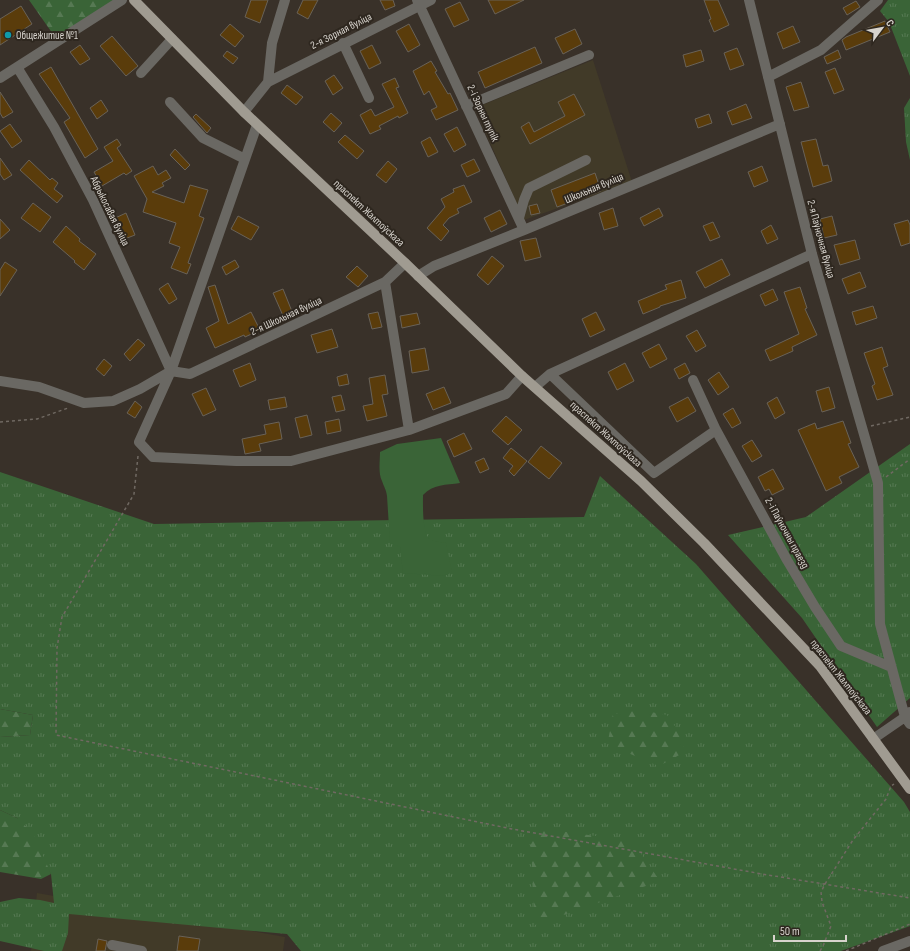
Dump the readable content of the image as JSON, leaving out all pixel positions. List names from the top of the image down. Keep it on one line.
{"streets":{"main road":["праспект Жалтоўскага"],"street":["2-я Зорная вуліца","2-і Зорны тупік","Школьная вуліца","Абрыкосавая вуліца","2-я Паўночная вуліца","2-я Школьная вуліца","2-і Паўночны праезд"]},"crossings":[["2-я Зорная вуліца","2-і Зорны тупік"],["2-я Зорная вуліца","праспект Жалтоўскага"],["2-і Зорны тупік","Школьная вуліца"],["Школьная вуліца","праспект Жалтоўскага"],["Школьная вуліца","2-я Паўночная вуліца"],["Абрыкосавая вуліца","2-я Школьная вуліца"],["праспект Жалтоўскага","2-я Школьная вуліца"],["2-я Паўночная вуліца","2-і Паўночны праезд"]],"places":["Общежитие №1"],"scale_bar":"50 m","north":"top right"}
